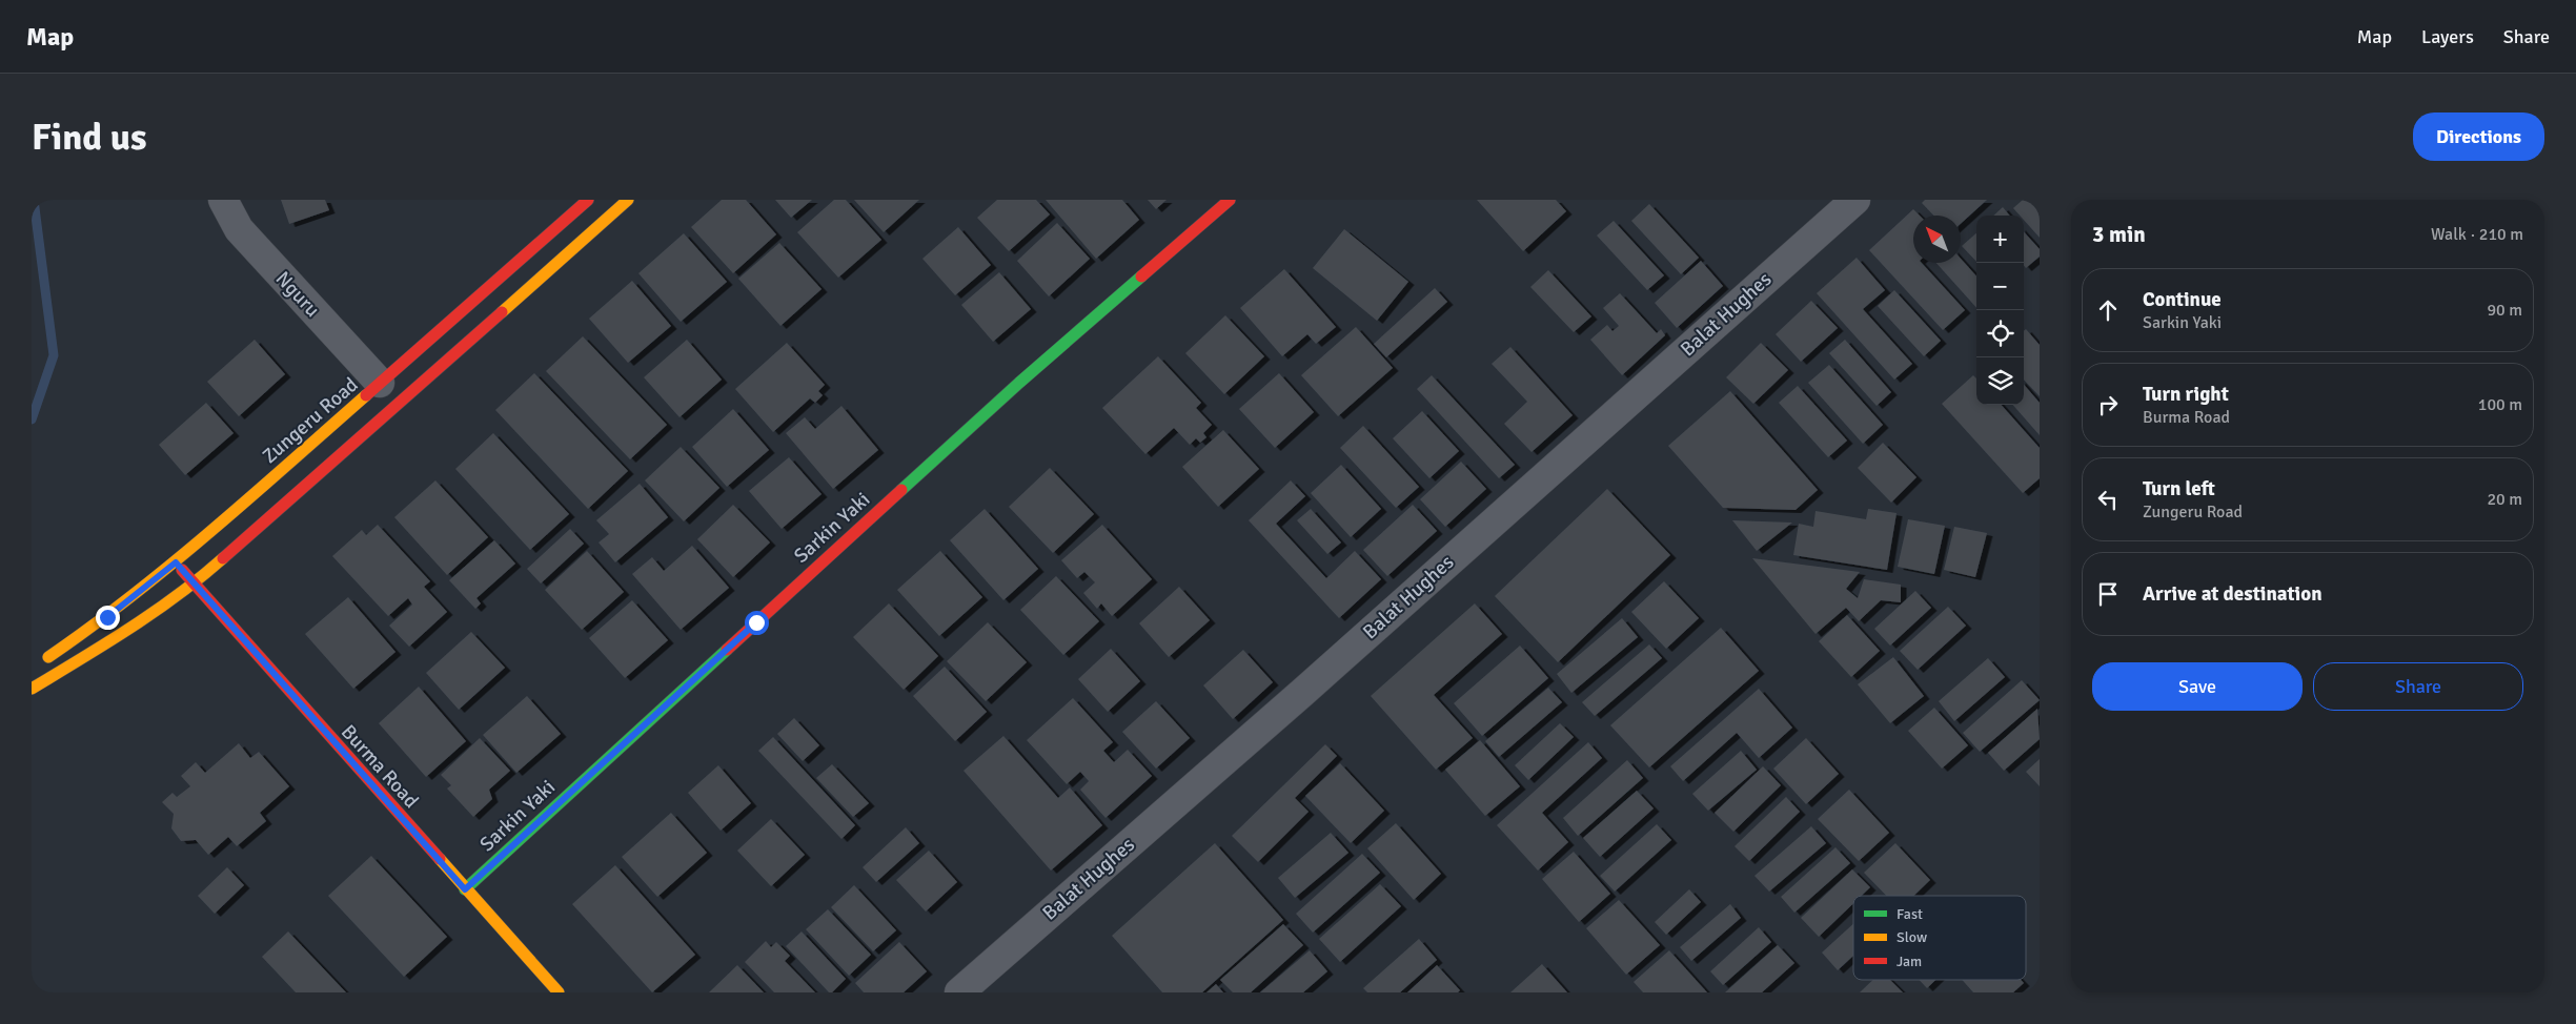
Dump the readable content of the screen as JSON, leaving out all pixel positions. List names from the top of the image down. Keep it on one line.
{"streets":{"street":["Nguru","Balat Hughes","Zungeru Road","Sarkin Yaki","Burma Road"]},"crossings":[["Nguru","Zungeru Road"],["Zungeru Road","Burma Road"],["Sarkin Yaki","Burma Road"]],"legend":["Fast","Slow","Jam"],"north":"top left","page":{"header":"Map","nav":["Map","Layers","Share"],"buttons":["Directions",["Save","Share"]],"title":"Find us","heading":["3 min","Walk · 210 m"],"map_buttons":["+","−"],"list":[["Continue","Sarkin Yaki","90 m"],["Turn right","Burma Road","100 m"],["Turn left","Zungeru Road","20 m"],"Arrive at destination"]}}
